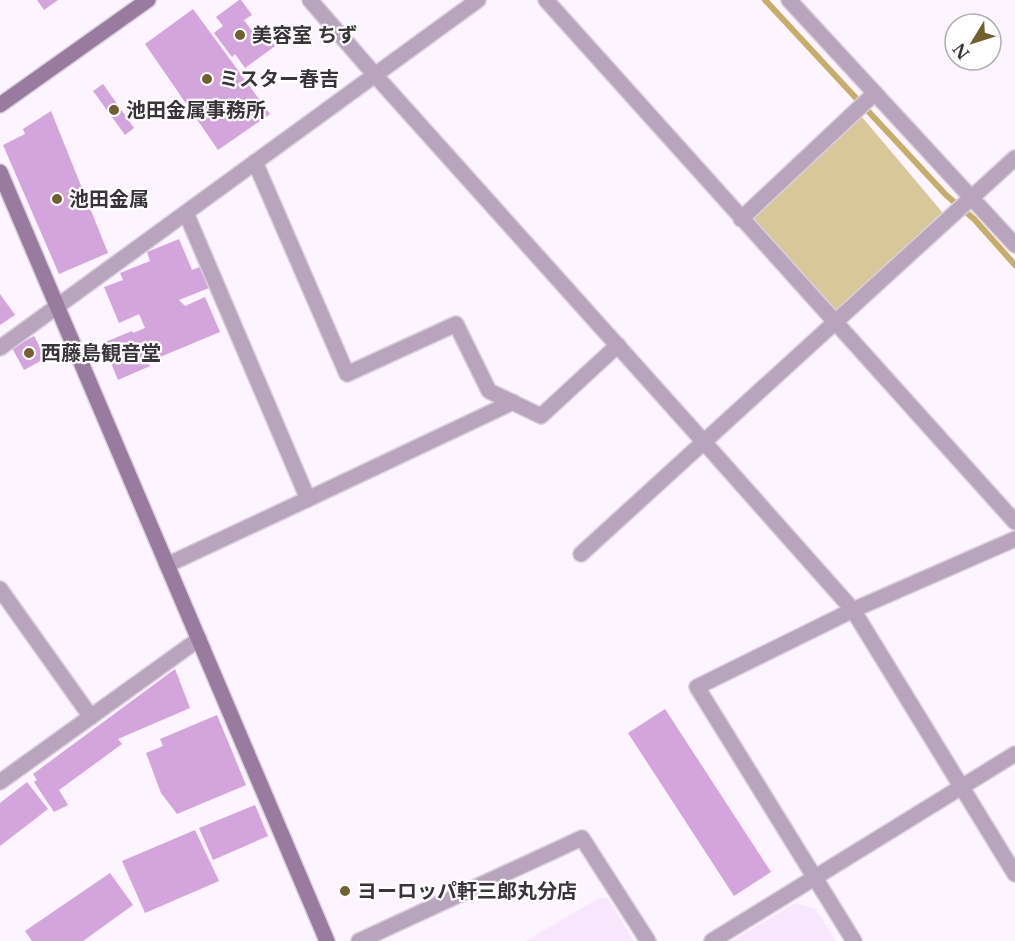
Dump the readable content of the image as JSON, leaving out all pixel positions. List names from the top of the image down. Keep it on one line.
{"places":["美容室 ちず","ミスター春吉","池田金属事務所","池田金属","西藤島観音堂","ヨーロッパ軒三郎丸分店"],"north":"bottom left"}
